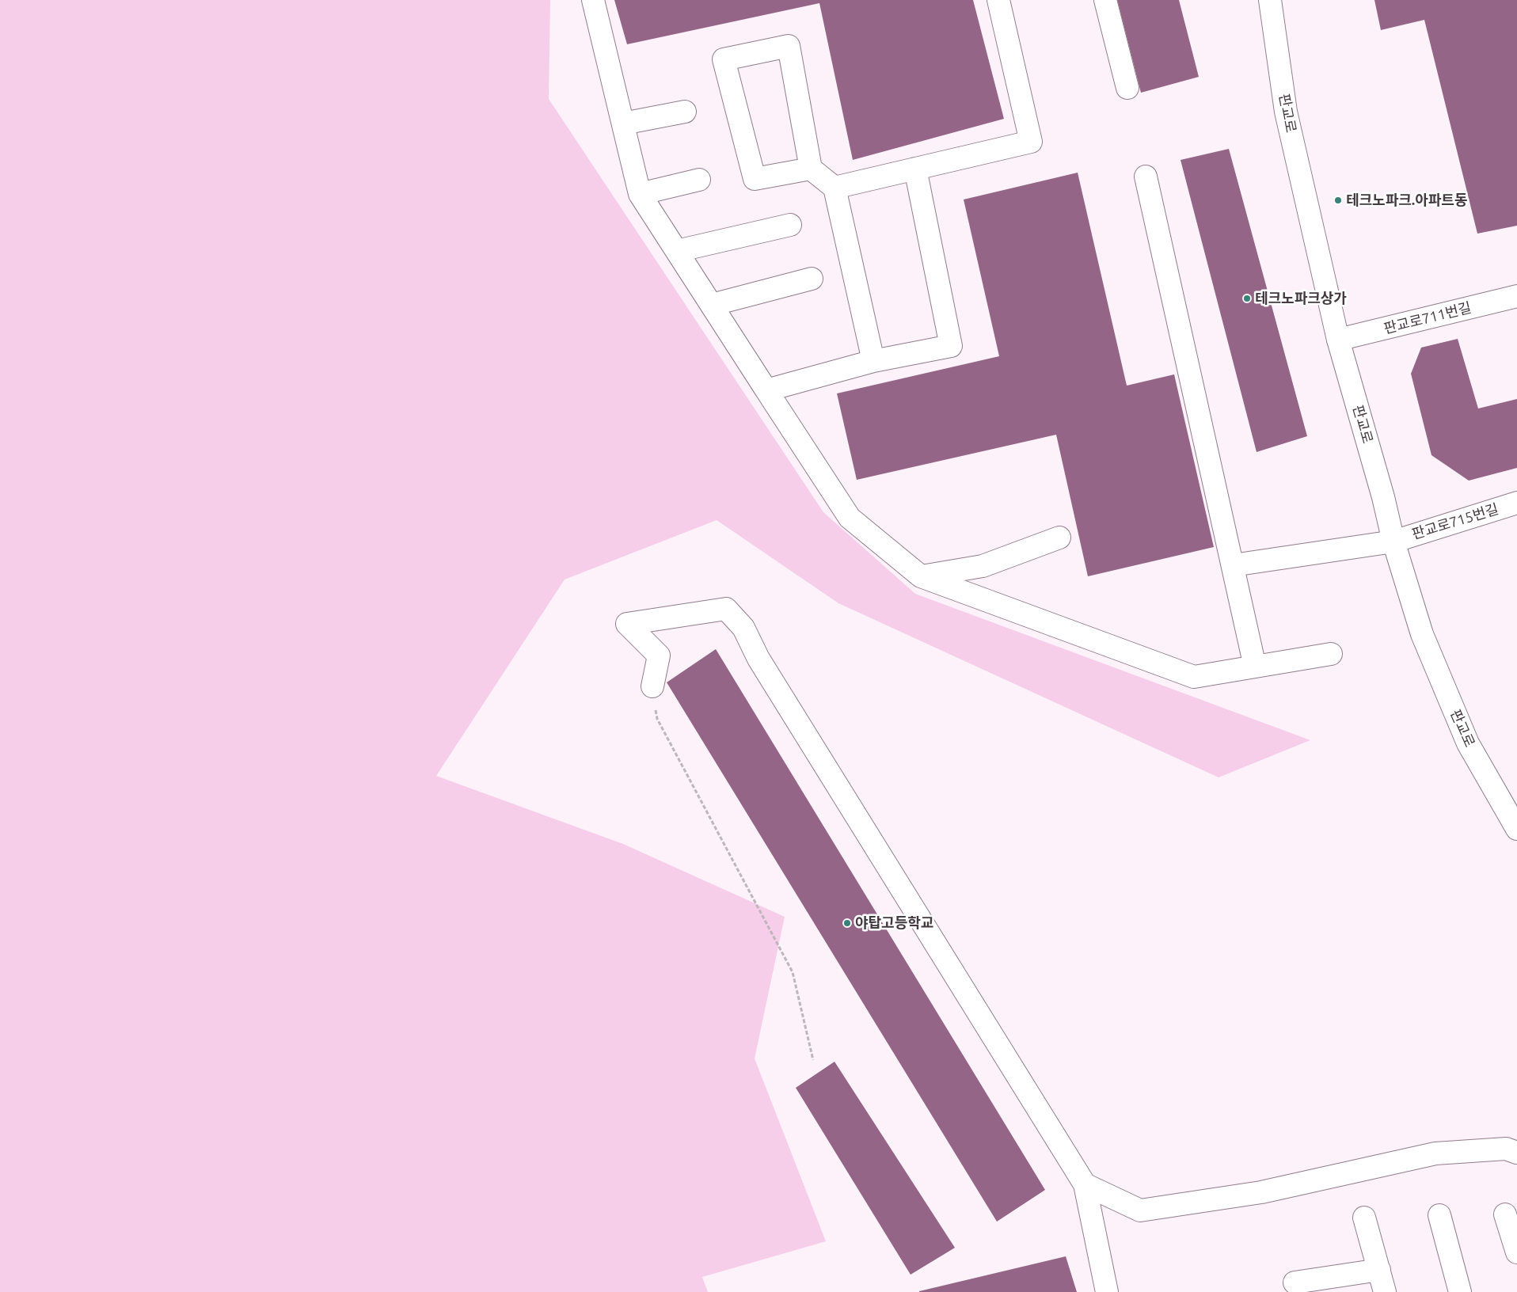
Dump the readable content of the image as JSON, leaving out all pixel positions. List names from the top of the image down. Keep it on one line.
{"streets":{"street":["판교로","판교로711번길","판교로715번길"]},"crossings":[["판교로","판교로711번길"],["판교로","판교로715번길"]],"places":["테크노파크.아파트동","테크노파크상가","야탑고등학교"]}
